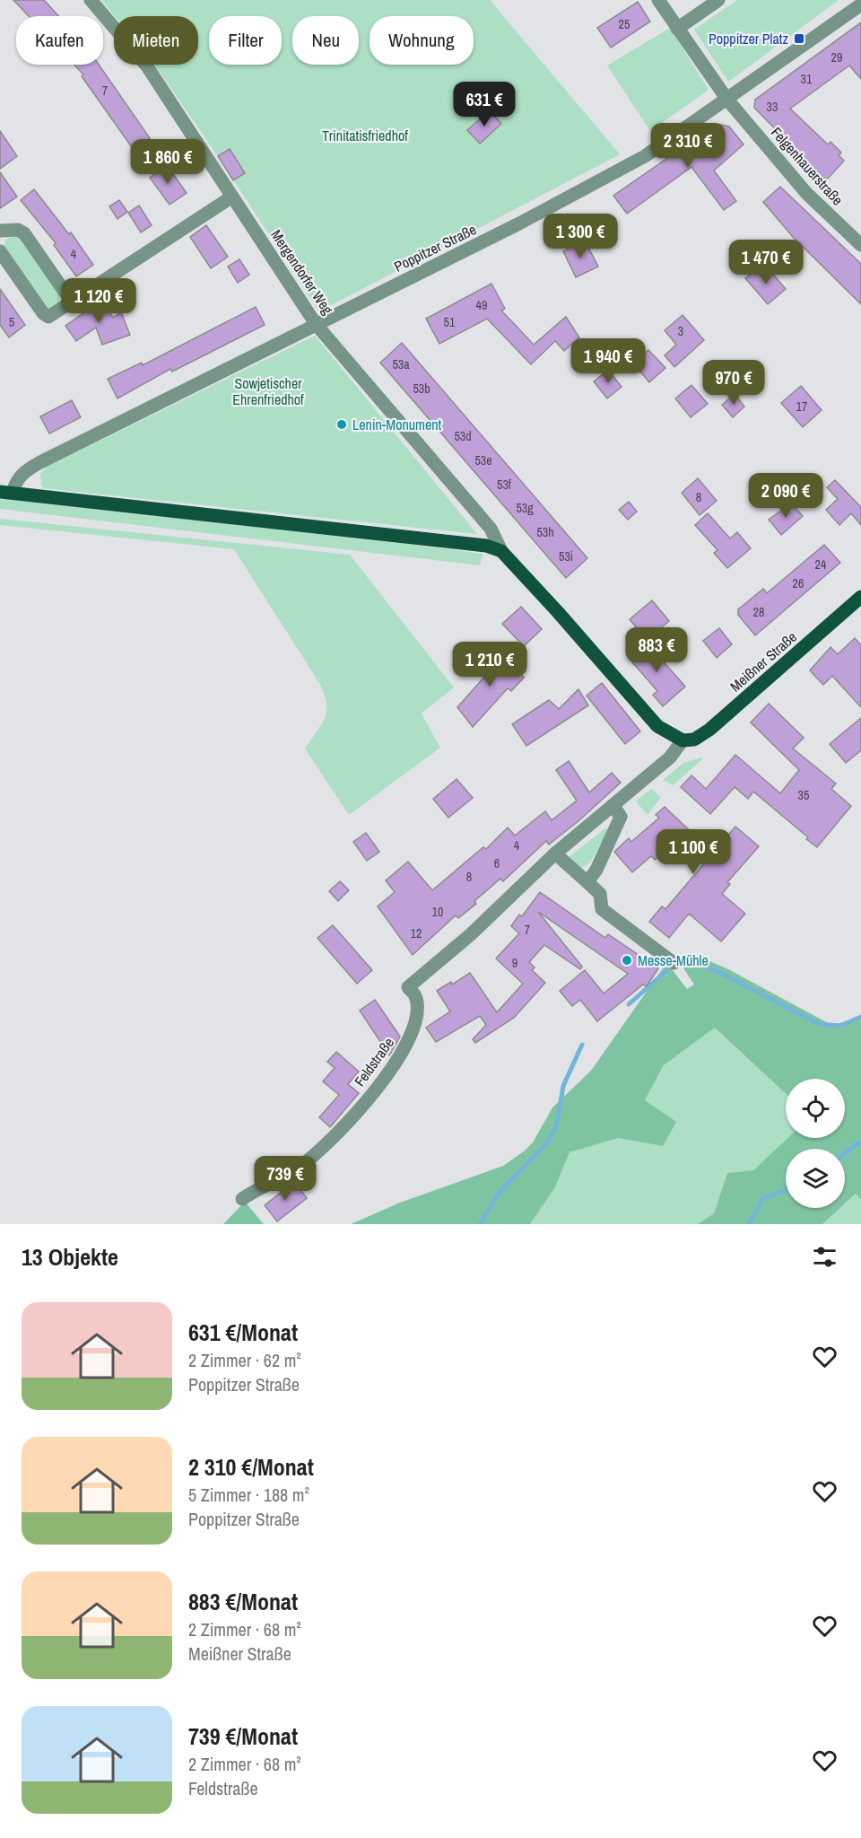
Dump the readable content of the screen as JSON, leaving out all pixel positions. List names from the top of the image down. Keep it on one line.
{"streets":{"main road":["Meißner Straße"],"street":["Felgenhauerstraße","Poppitzer Straße","Mergendorfer Weg","Feldstraße"]},"crossings":[["Felgenhauerstraße","Poppitzer Straße"],["Poppitzer Straße","Mergendorfer Weg"],["Meißner Straße","Feldstraße"]],"parks":["Trinitatisfriedhof","Sowjetischer Ehrenfriedhof"],"places":{"transit":["Poppitzer Platz"],"other":["Lenin-Monument","Messe-Mühle"]},"house_numbers":["25","29","31","7","33","4","49","5","51","3","53a","53b","17","53d","53e","53f","8","53g","53h","53i","24","26","28","35","4","6","8","10","7","12","9"],"page":{"chip":["Kaufen","Mieten","Filter","Neu","Wohnung"],"price":["631 €","2 310 €","1 860 €","1 300 €","1 470 €","1 120 €","1 940 €","970 €","2 090 €","883 €","1 210 €","1 100 €","739 €"],"heading":"13 Objekte","list":[{"name":"631 €/Monat","note":"2 Zimmer · 62 m² · Poppitzer Straße"},{"name":"2 310 €/Monat","note":"5 Zimmer · 188 m² · Poppitzer Straße"},{"name":"883 €/Monat","note":"2 Zimmer · 68 m² · Meißner Straße"},{"name":"739 €/Monat","note":"2 Zimmer · 68 m² · Feldstraße"}]}}
